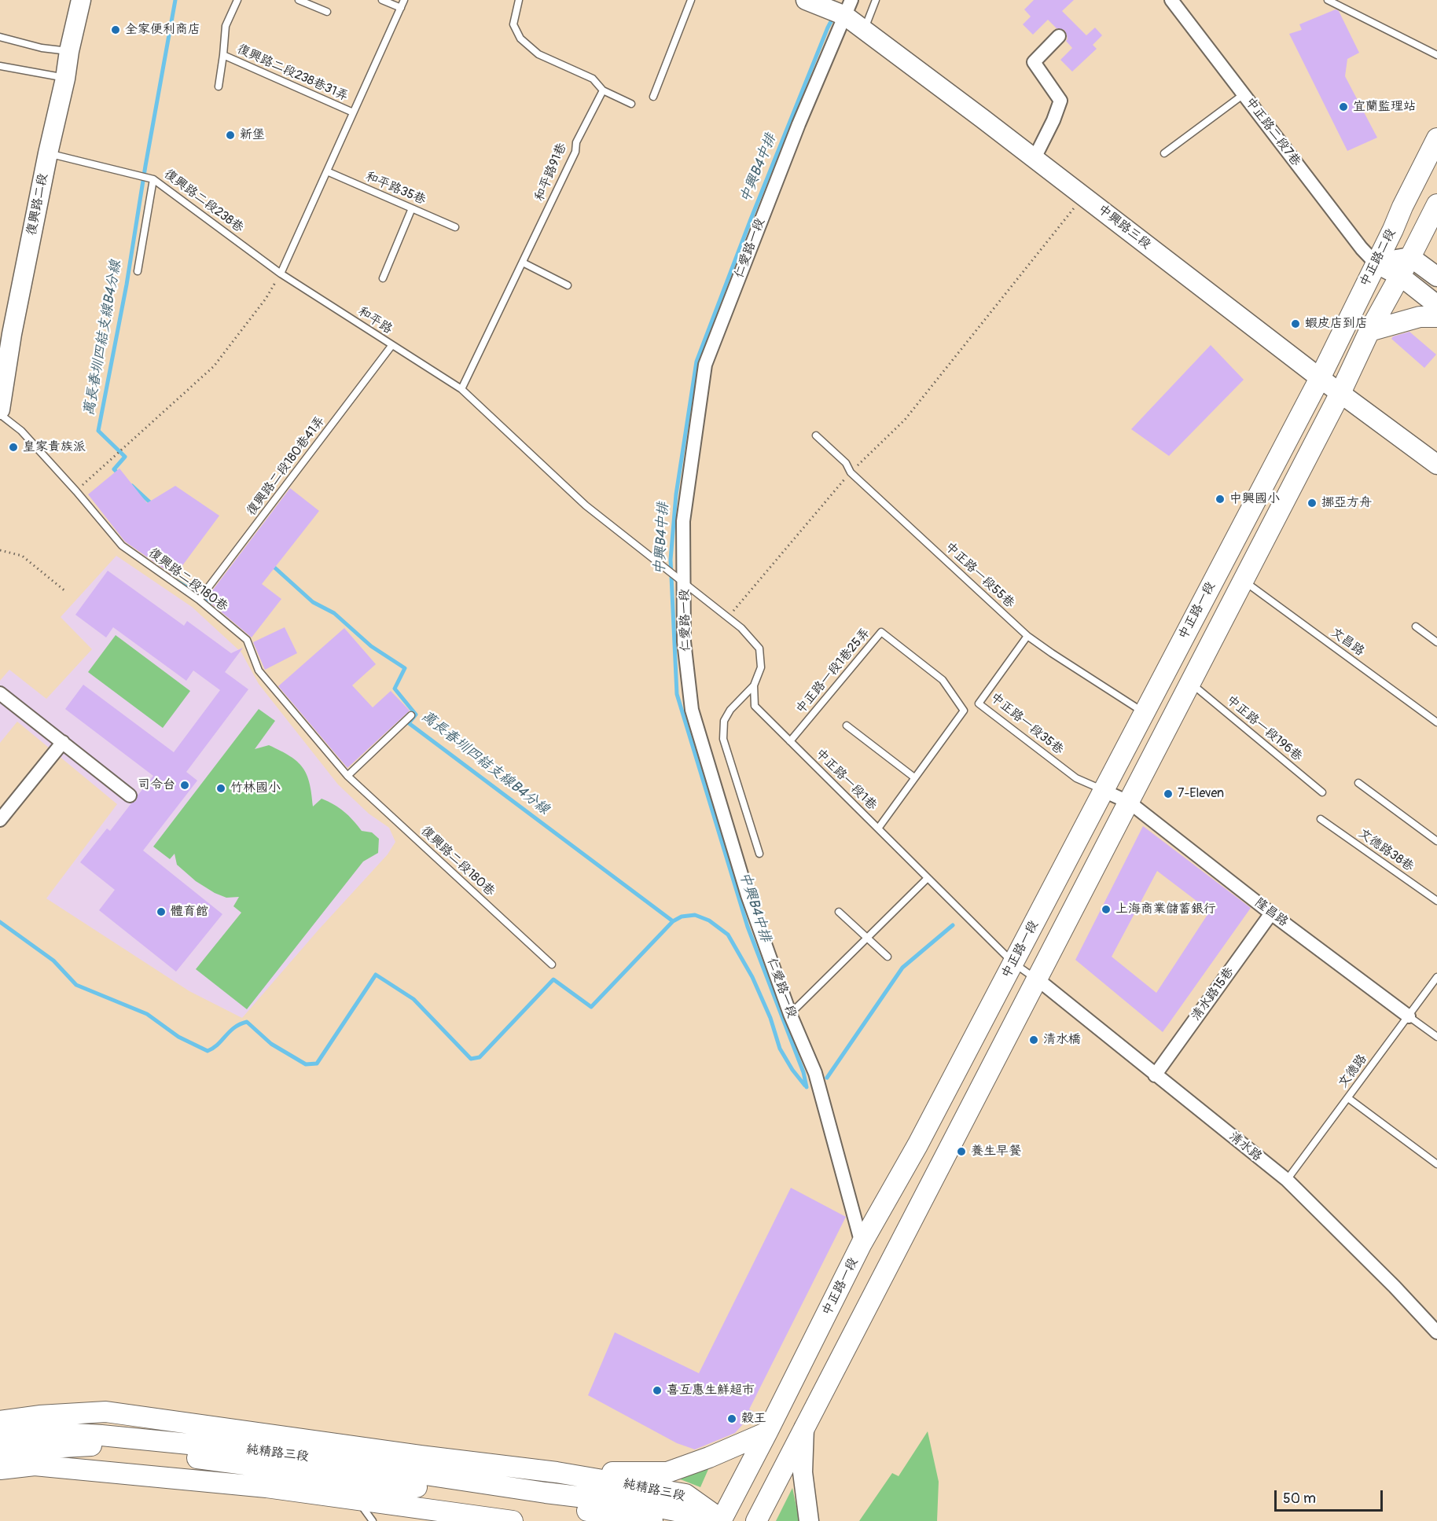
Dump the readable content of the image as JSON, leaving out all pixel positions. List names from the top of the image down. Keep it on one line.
{"streets":{"main road":["中正路二段","中正路一段","純精路三段"],"street":["中正路二段7巷","復興路二段","中興路三段","仁愛路一段","隆昌路","清水路15巷","清水路"],"lane":["復興路二段238巷31弄","和平路91巷","和平路35巷","復興路二段238巷","和平路","復興路二段180巷41弄","中正路一段55巷","復興路二段180巷","文昌路","中正路一段1巷25弄","中正路一段35巷","中正路一段196巷","中正路一段1巷","文德路38巷","文德路"]},"crossings":[["中正路二段7巷","中正路二段"],["和平路91巷","和平路"],["復興路二段238巷","復興路二段"],["復興路二段238巷","和平路"],["中興路三段","仁愛路一段"],["中興路三段","中正路二段"],["中興路三段","中正路一段"],["仁愛路一段","和平路"],["仁愛路一段","中正路一段"],["仁愛路一段","中正路一段1巷"],["中正路二段","中正路一段"],["和平路","復興路二段180巷41弄"],["和平路","中正路一段1巷"],["復興路二段180巷41弄","復興路二段180巷"],["中正路一段55巷","中正路一段"],["中正路一段55巷","中正路一段35巷"],["中正路一段","中正路一段35巷"],["中正路一段","中正路一段1巷"],["中正路一段","隆昌路"],["中正路一段","純精路三段"],["中正路一段1巷25弄","中正路一段1巷"],["中正路一段35巷","隆昌路"],["中正路一段1巷","清水路"],["隆昌路","清水路15巷"],["隆昌路","文德路"],["清水路15巷","清水路"],["文德路","清水路"]],"water":["中興B4中排","萬長春圳四結支線B4分線"],"places":["全家便利商店","宜蘭監理站","新堡","蝦皮店到店","皇家貴族派","中興國小","挪亞方舟","司令台","竹林國小","7-Eleven","上海商業儲蓄銀行","體育館","清水橋","養生早餐","喜互惠生鮮超市","穀王"],"scale_bar":"50 m"}
